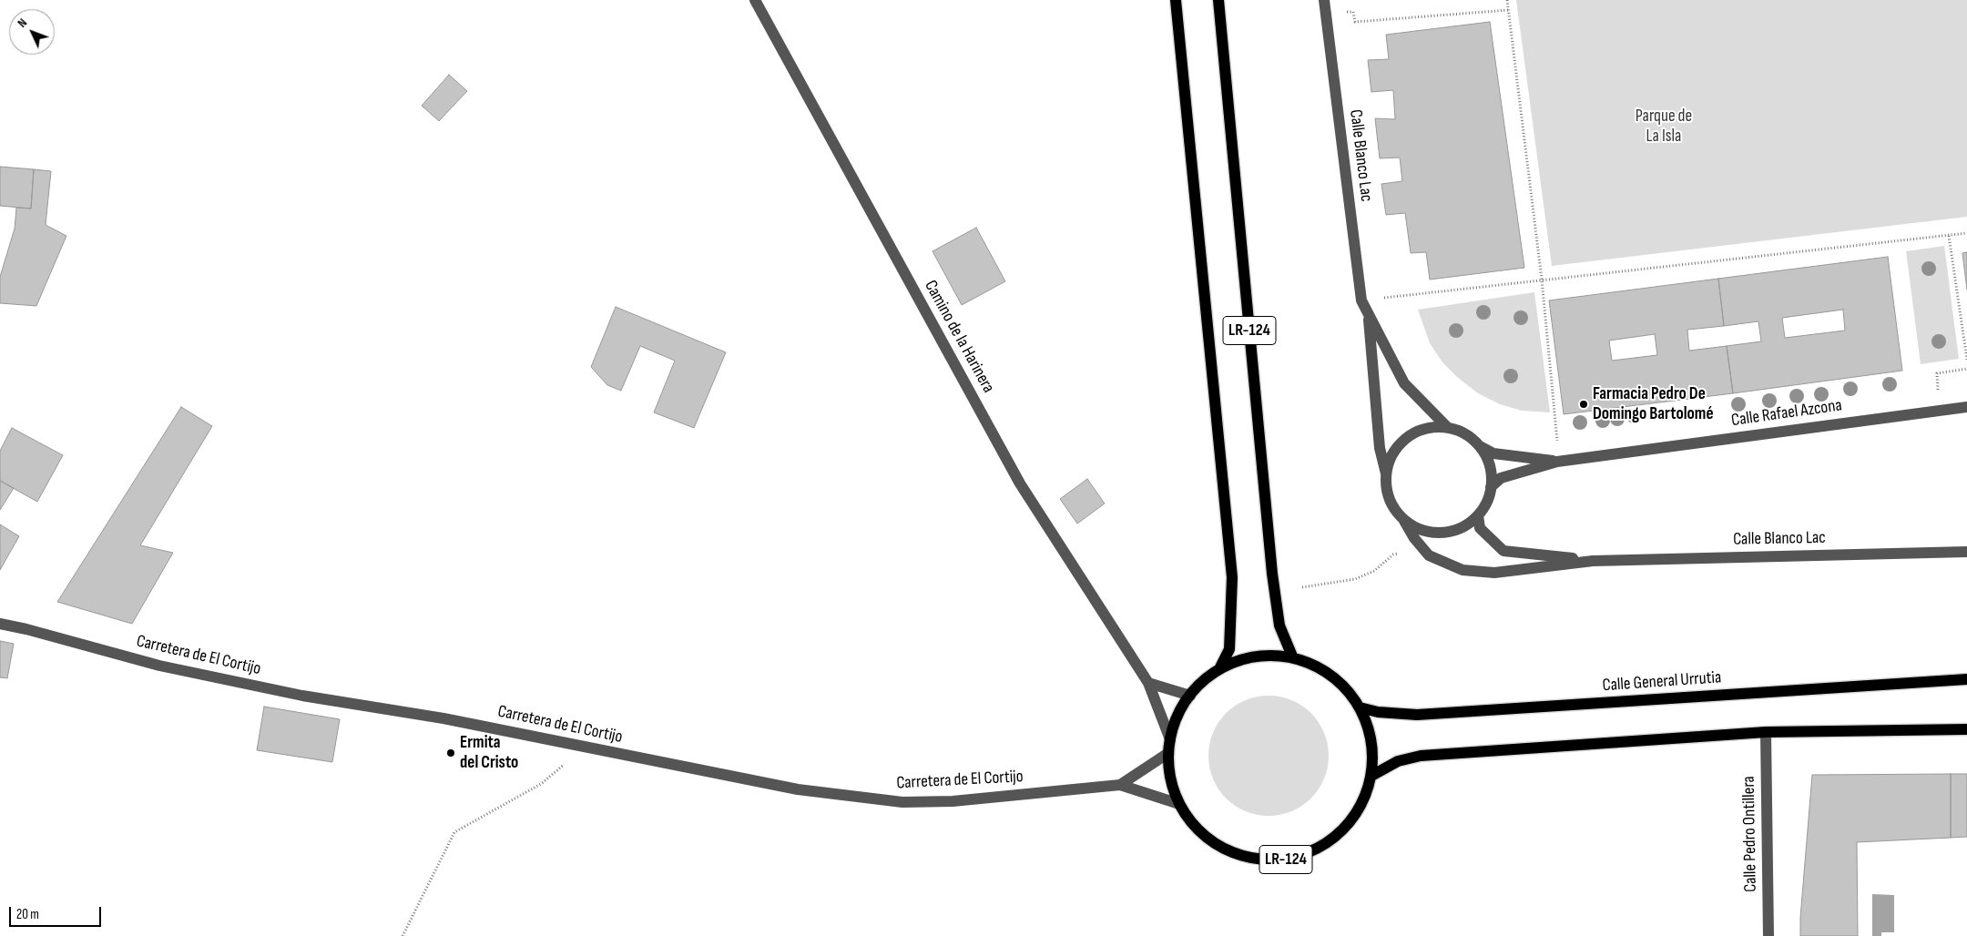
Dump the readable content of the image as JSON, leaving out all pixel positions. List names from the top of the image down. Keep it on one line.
{"streets":{"main road":["LR-124","Calle General Urrutia"],"street":["Calle Blanco Lac","Camino de la Harinera","Calle Rafael Azcona","Carretera de El Cortijo","Calle Pedro Ontillera"]},"crossings":[["Calle Blanco Lac","Calle Rafael Azcona"],["LR-124","Camino de la Harinera"],["LR-124","Carretera de El Cortijo"],["LR-124","Calle General Urrutia"]],"parks":["Parque de La Isla"],"places":["Farmacia Pedro De Domingo Bartolomé","Ermita del Cristo"],"scale_bar":"20 m","north":"top left"}
